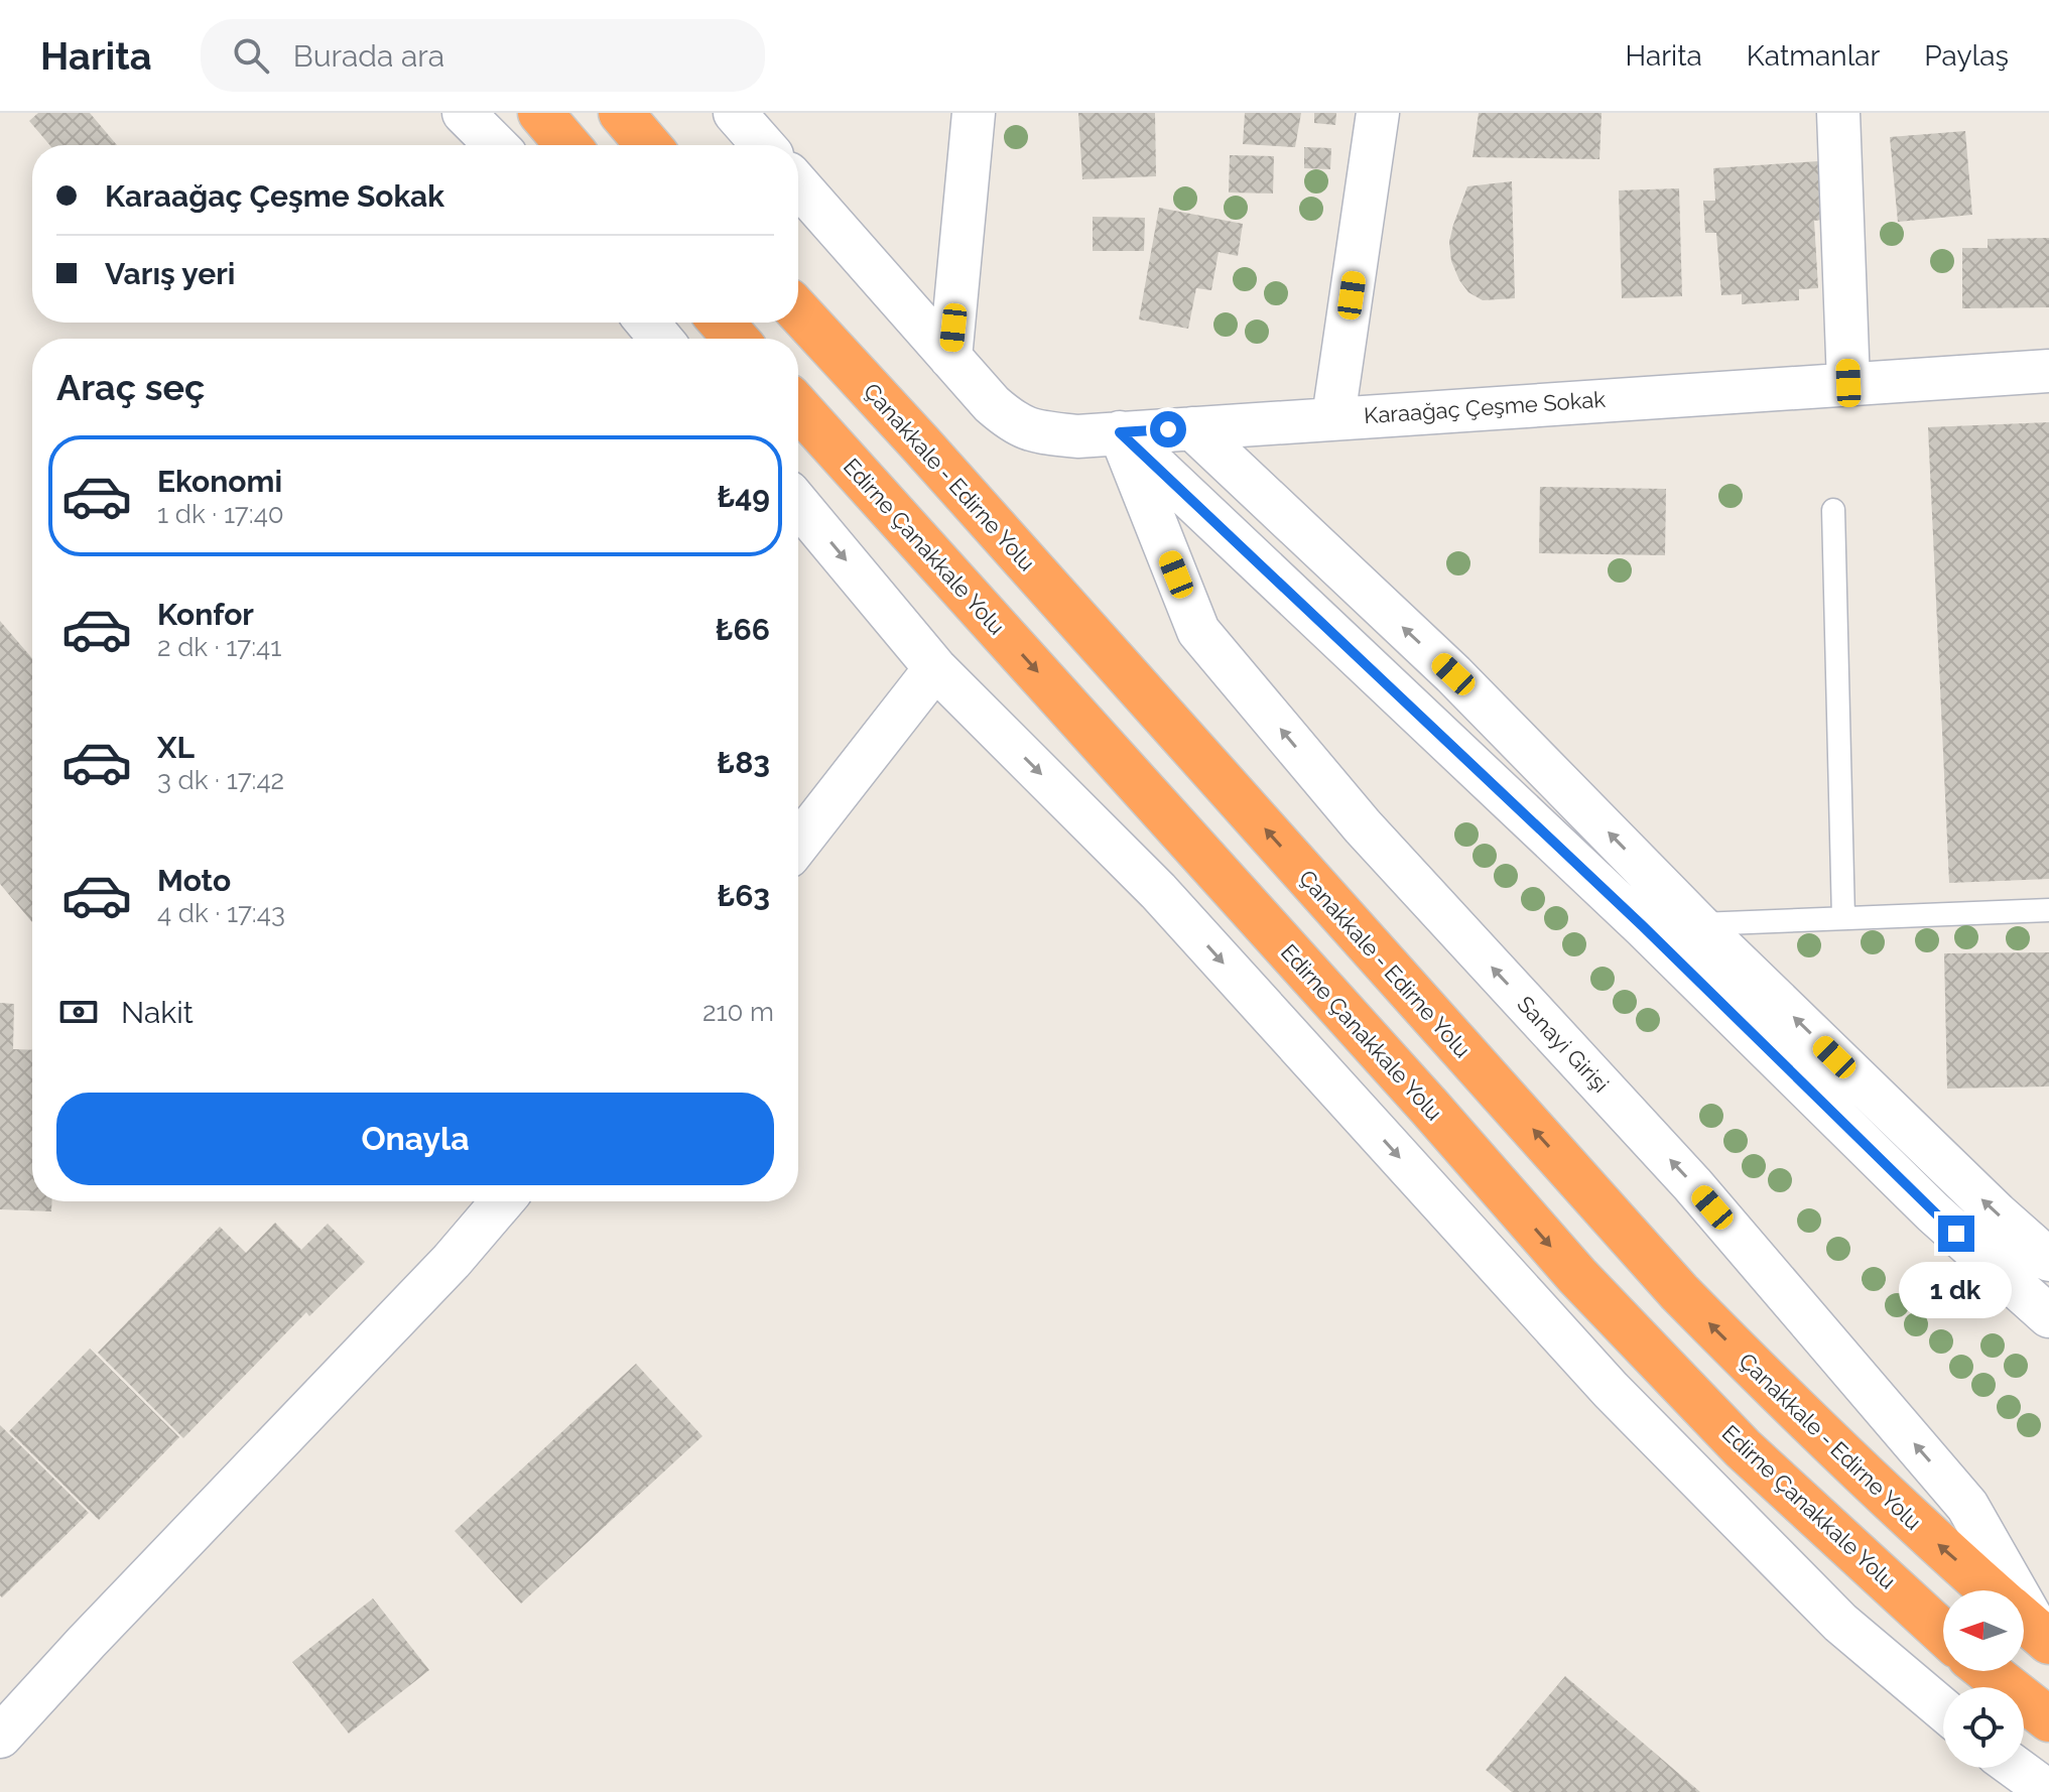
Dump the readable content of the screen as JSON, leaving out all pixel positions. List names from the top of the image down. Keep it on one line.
{"streets":{"highway":["Çanakkale - Edirne Yolu","Edirne Çanakkale Yolu"],"street":["Karaağaç Çeşme Sokak","Sanayi Girişi"]},"crossings":[["Karaağaç Çeşme Sokak","Sanayi Girişi"],["Çanakkale - Edirne Yolu","Sanayi Girişi"]],"one_way":["Çanakkale - Edirne Yolu","Edirne Çanakkale Yolu"],"north":"left","page":{"header":"Harita","search":"Burada ara","nav":["Harita","Katmanlar","Paylaş"],"banner":["Karaağaç Çeşme Sokak","Varış yeri"],"heading":"Araç seç","list":[{"name":"Ekonomi","note":"1 dk · 17:40","value":"₺49"},{"name":"Konfor","note":"2 dk · 17:41","value":"₺66"},{"name":"XL","note":"3 dk · 17:42","value":"₺83"},{"name":"Moto","note":"4 dk · 17:43","value":"₺63"}],"pay":["Nakit","210 m"],"buttons":"Onayla","bubble":"1 dk"}}
